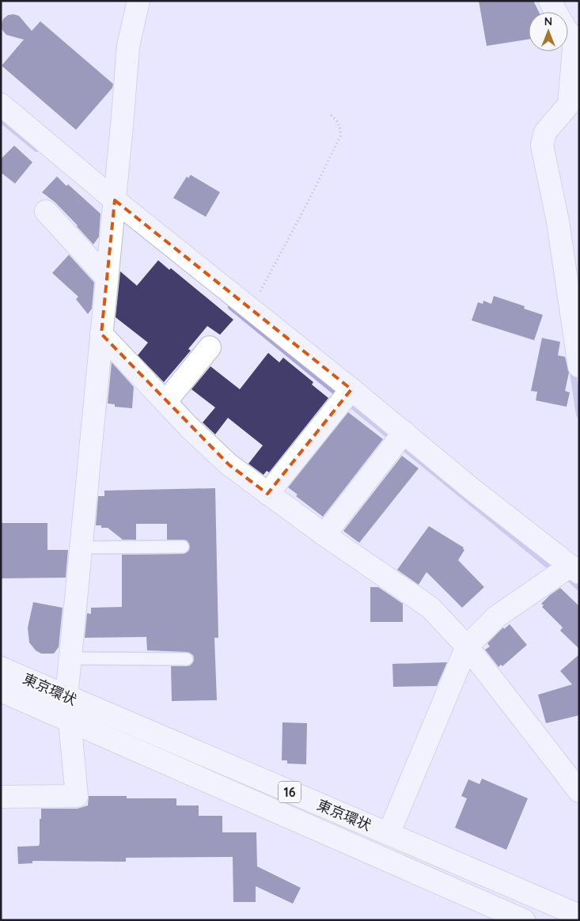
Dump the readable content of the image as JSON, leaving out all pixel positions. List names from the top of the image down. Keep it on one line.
{"streets":{"main road":["東京環状","16"]},"north":"top"}
